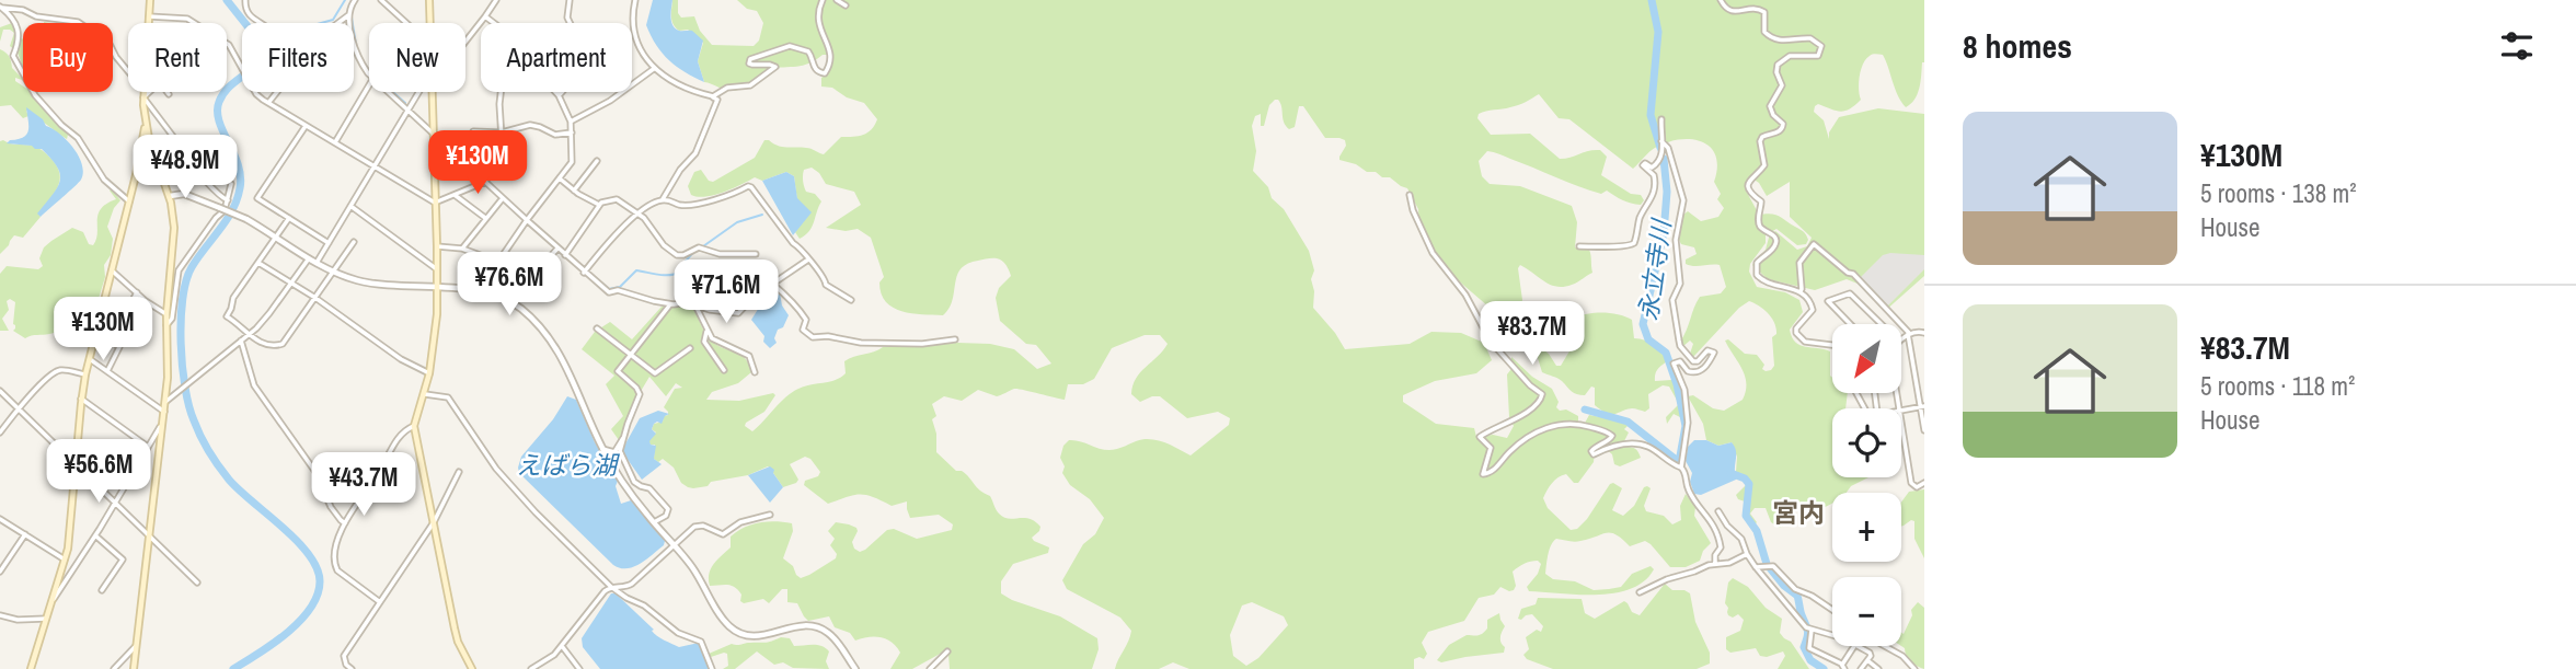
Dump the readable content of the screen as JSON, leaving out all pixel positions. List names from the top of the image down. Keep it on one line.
{"districts":["宮内"],"water":["永立寺川","えばら湖"],"north":"bottom left","page":{"heading":"8 homes","chip":["Buy","Rent","Filters","New","Apartment"],"list":[{"name":"¥130M","note":"5 rooms · 138 m² · House"},{"name":"¥83.7M","note":"5 rooms · 118 m² · House"}],"price":["¥130M","¥48.9M","¥76.6M","¥71.6M","¥130M","¥83.7M","¥56.6M","¥43.7M"],"map_buttons":["+","−"]}}
